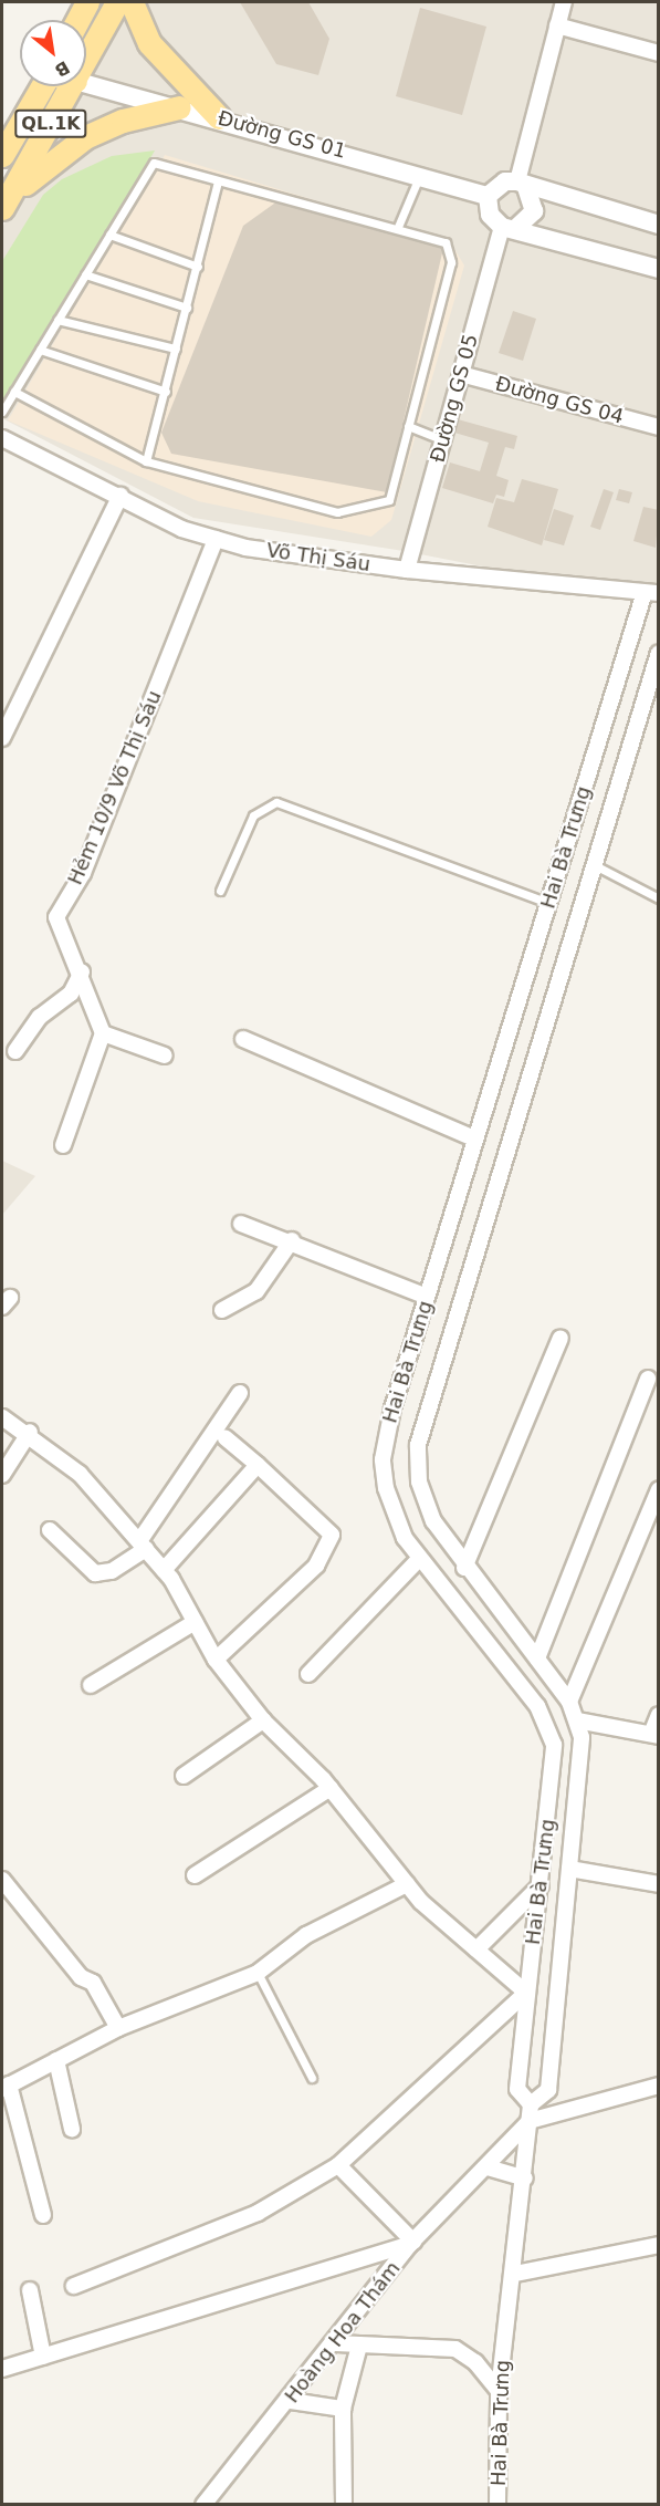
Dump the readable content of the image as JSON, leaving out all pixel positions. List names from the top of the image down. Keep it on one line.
{"streets":{"main road":["QL.1K"],"street":["Đường GS 01","Đường GS 05","Đường GS 04","Võ Thị Sáu","Hẻm 10/9 Võ Thị Sáu","Hai Bà Trưng","Hoàng Hoa Thám"]},"crossings":[["Đường GS 01","Đường GS 05"],["Đường GS 05","Đường GS 04"],["Đường GS 05","Võ Thị Sáu"],["Võ Thị Sáu","Hẻm 10/9 Võ Thị Sáu"],["Võ Thị Sáu","Hai Bà Trưng"],["Hai Bà Trưng","Hoàng Hoa Thám"]],"north":"bottom right"}
